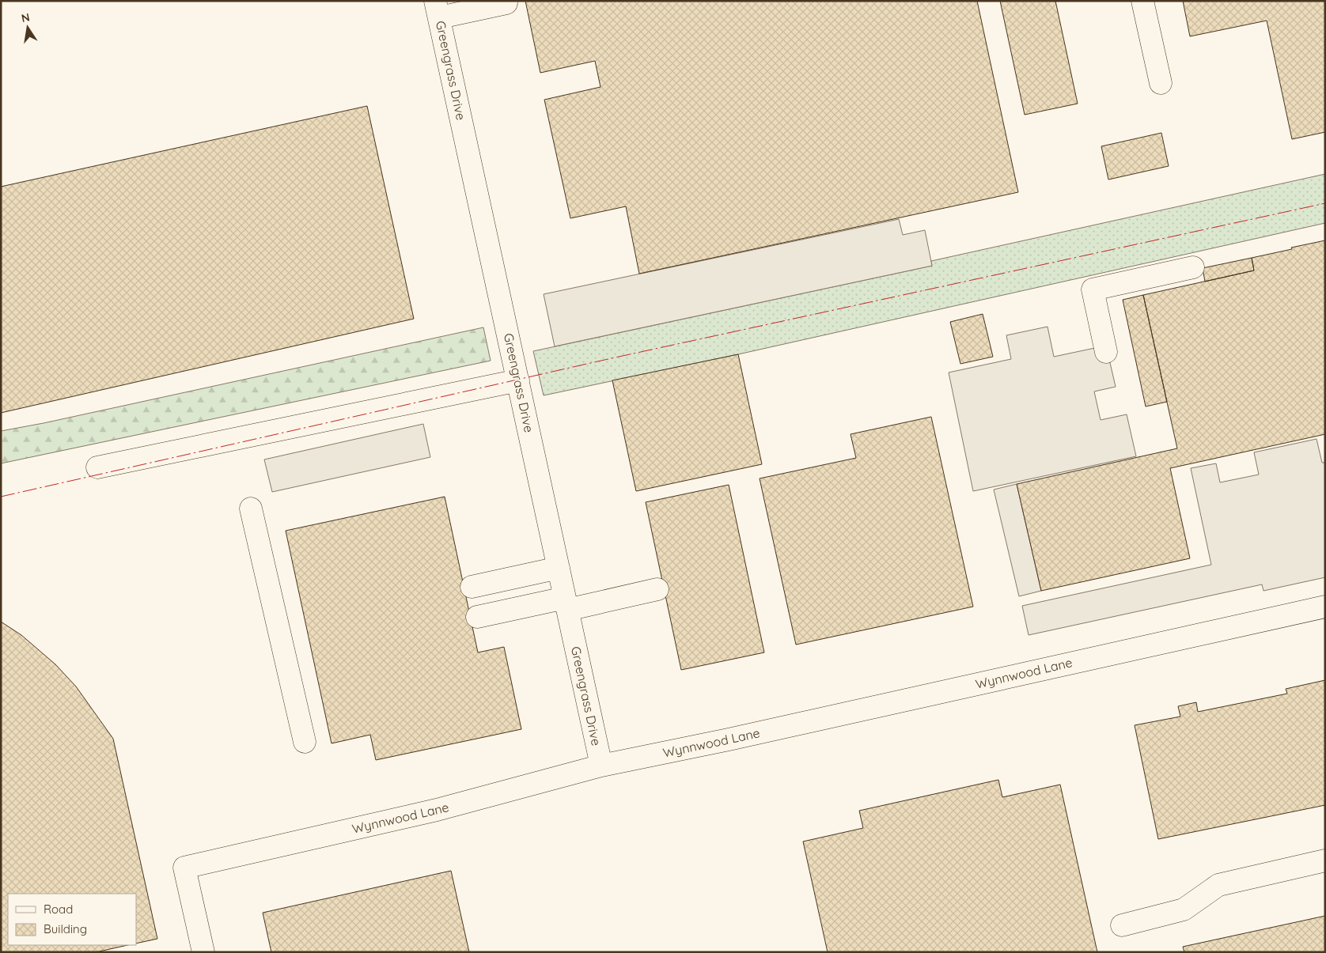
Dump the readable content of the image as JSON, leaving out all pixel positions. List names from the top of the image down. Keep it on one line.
{"streets":{"street":["Greengrass Drive","Wynnwood Lane"]},"crossings":[["Greengrass Drive","Wynnwood Lane"]],"legend":["Road","Building"],"north":"top"}
